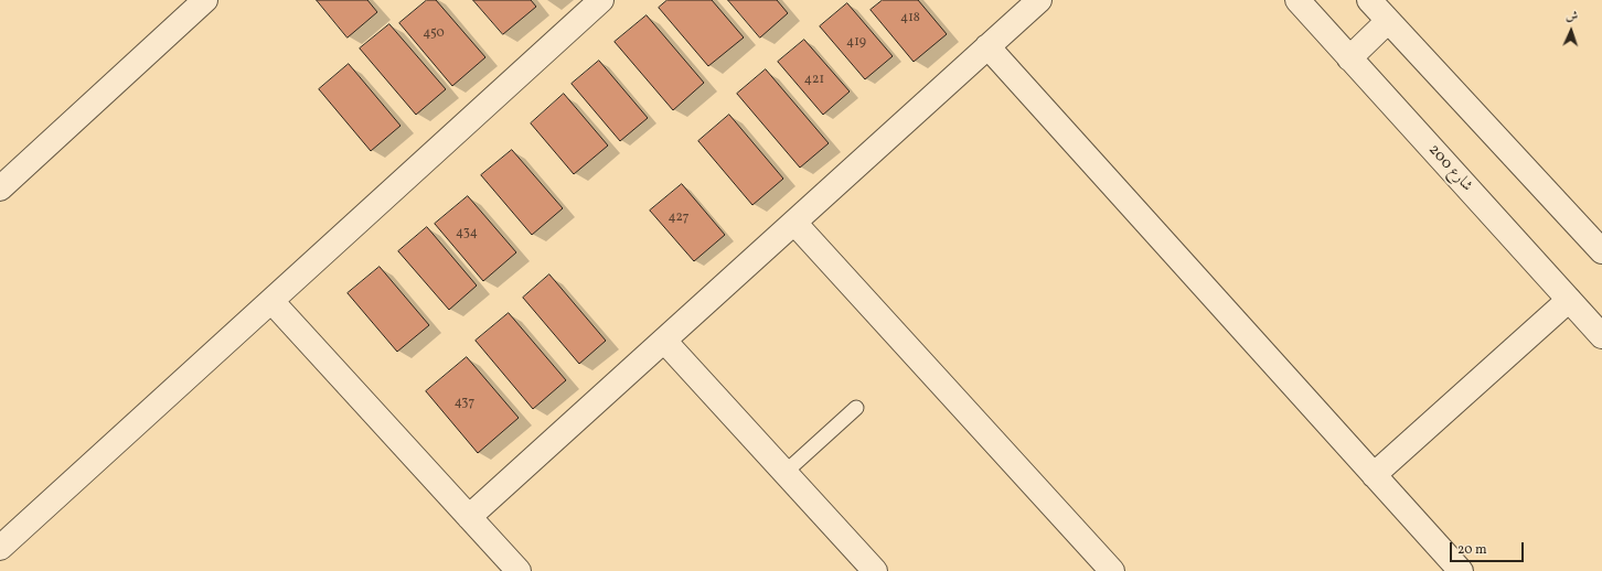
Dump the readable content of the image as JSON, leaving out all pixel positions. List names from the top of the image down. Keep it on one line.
{"streets":{"street":["شارع 200"]},"house_numbers":["418","450","419","421","427","434","437"],"scale_bar":"20 m","north":"top"}
